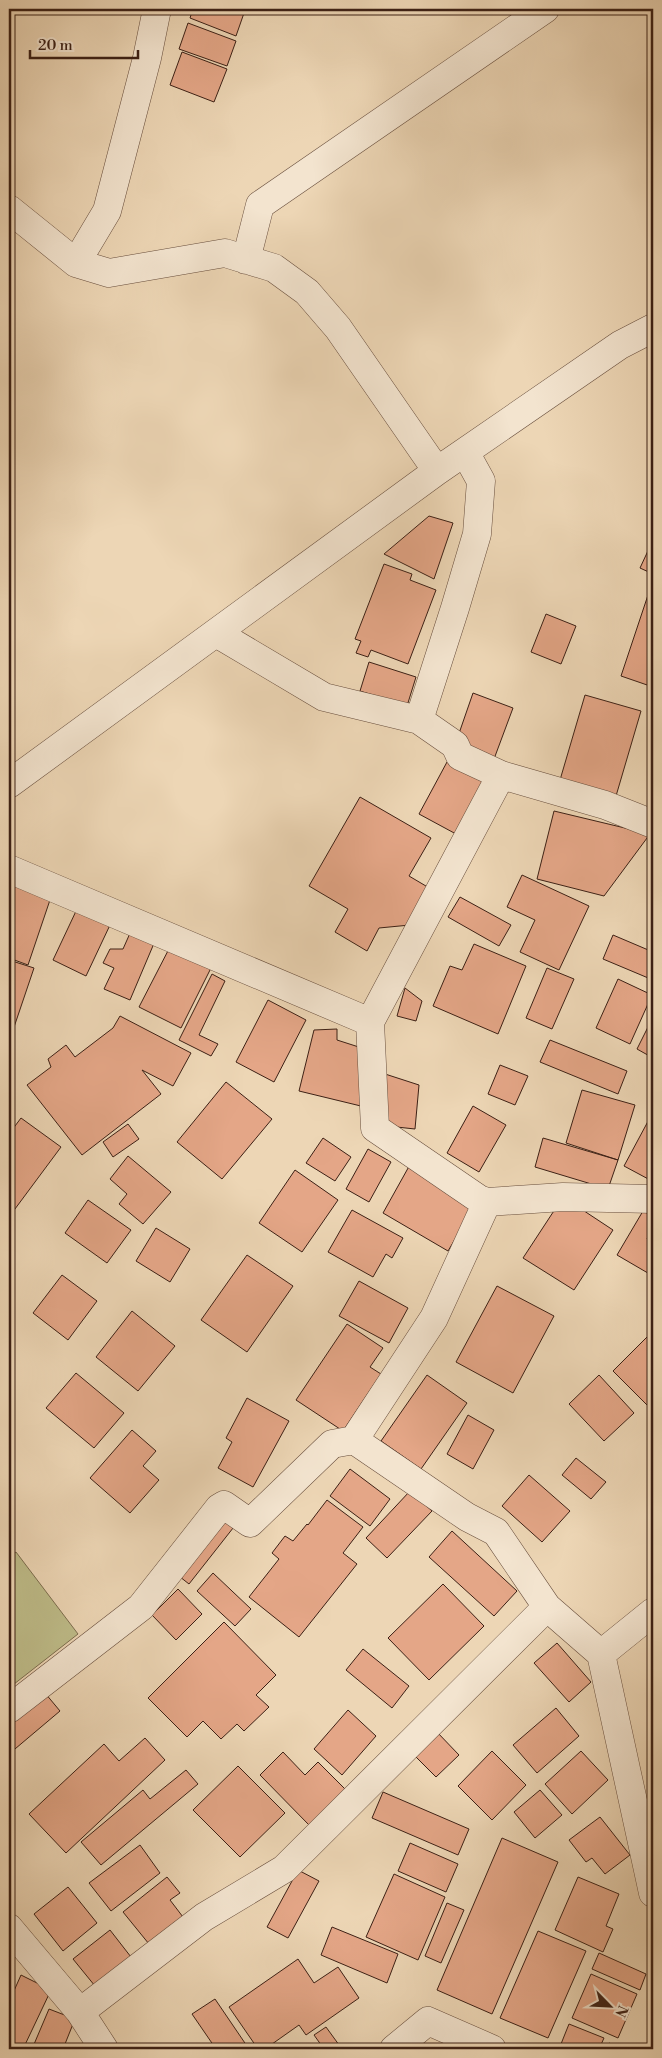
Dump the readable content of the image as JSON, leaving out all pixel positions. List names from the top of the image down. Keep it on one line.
{"scale_bar":"20 m","north":"bottom right"}
